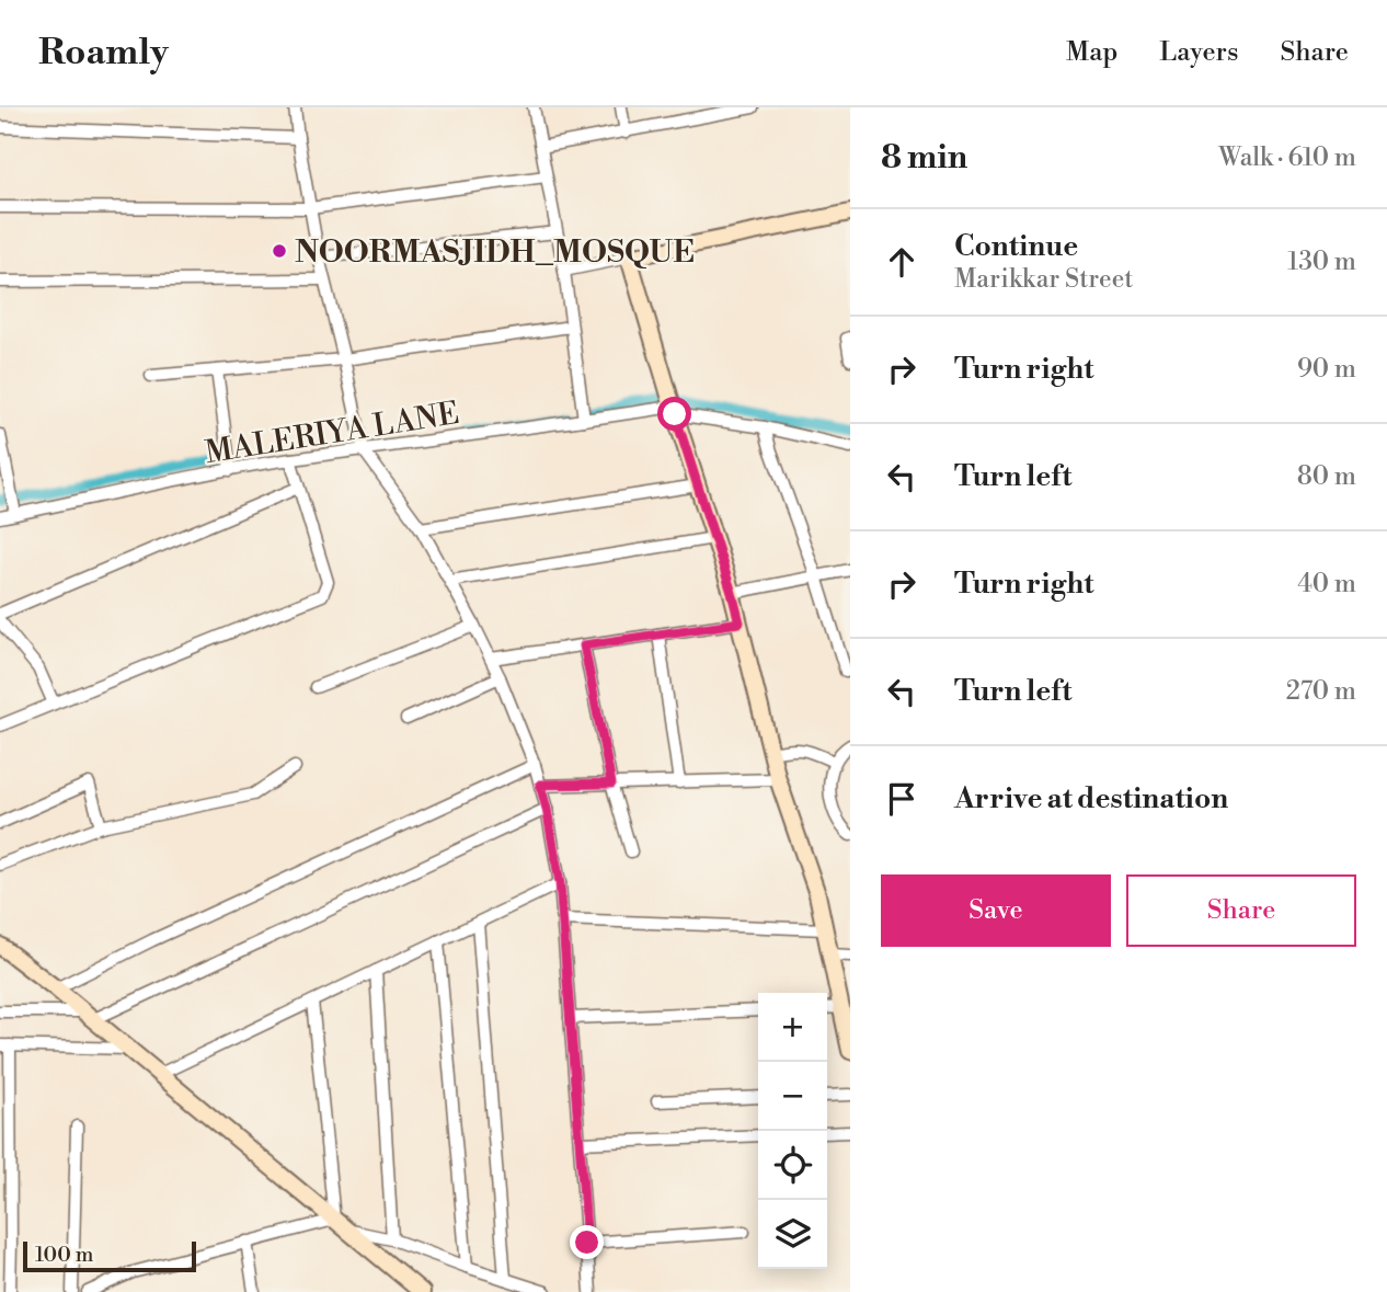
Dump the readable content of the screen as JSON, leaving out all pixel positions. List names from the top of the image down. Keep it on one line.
{"streets":{"street":["MALERIYA LANE"]},"places":["NOORMASJIDH_MOSQUE"],"scale_bar":"100 m","page":{"header":"Roamly","nav":["Map","Layers","Share"],"heading":["8 min","Walk · 610 m"],"list":[["Continue","Marikkar Street","130 m"],["Turn right","90 m"],["Turn left","80 m"],["Turn right","40 m"],["Turn left","270 m"],"Arrive at destination"],"buttons":["Save","Share"],"map_buttons":["+","−"],"scale":"100 m"}}
